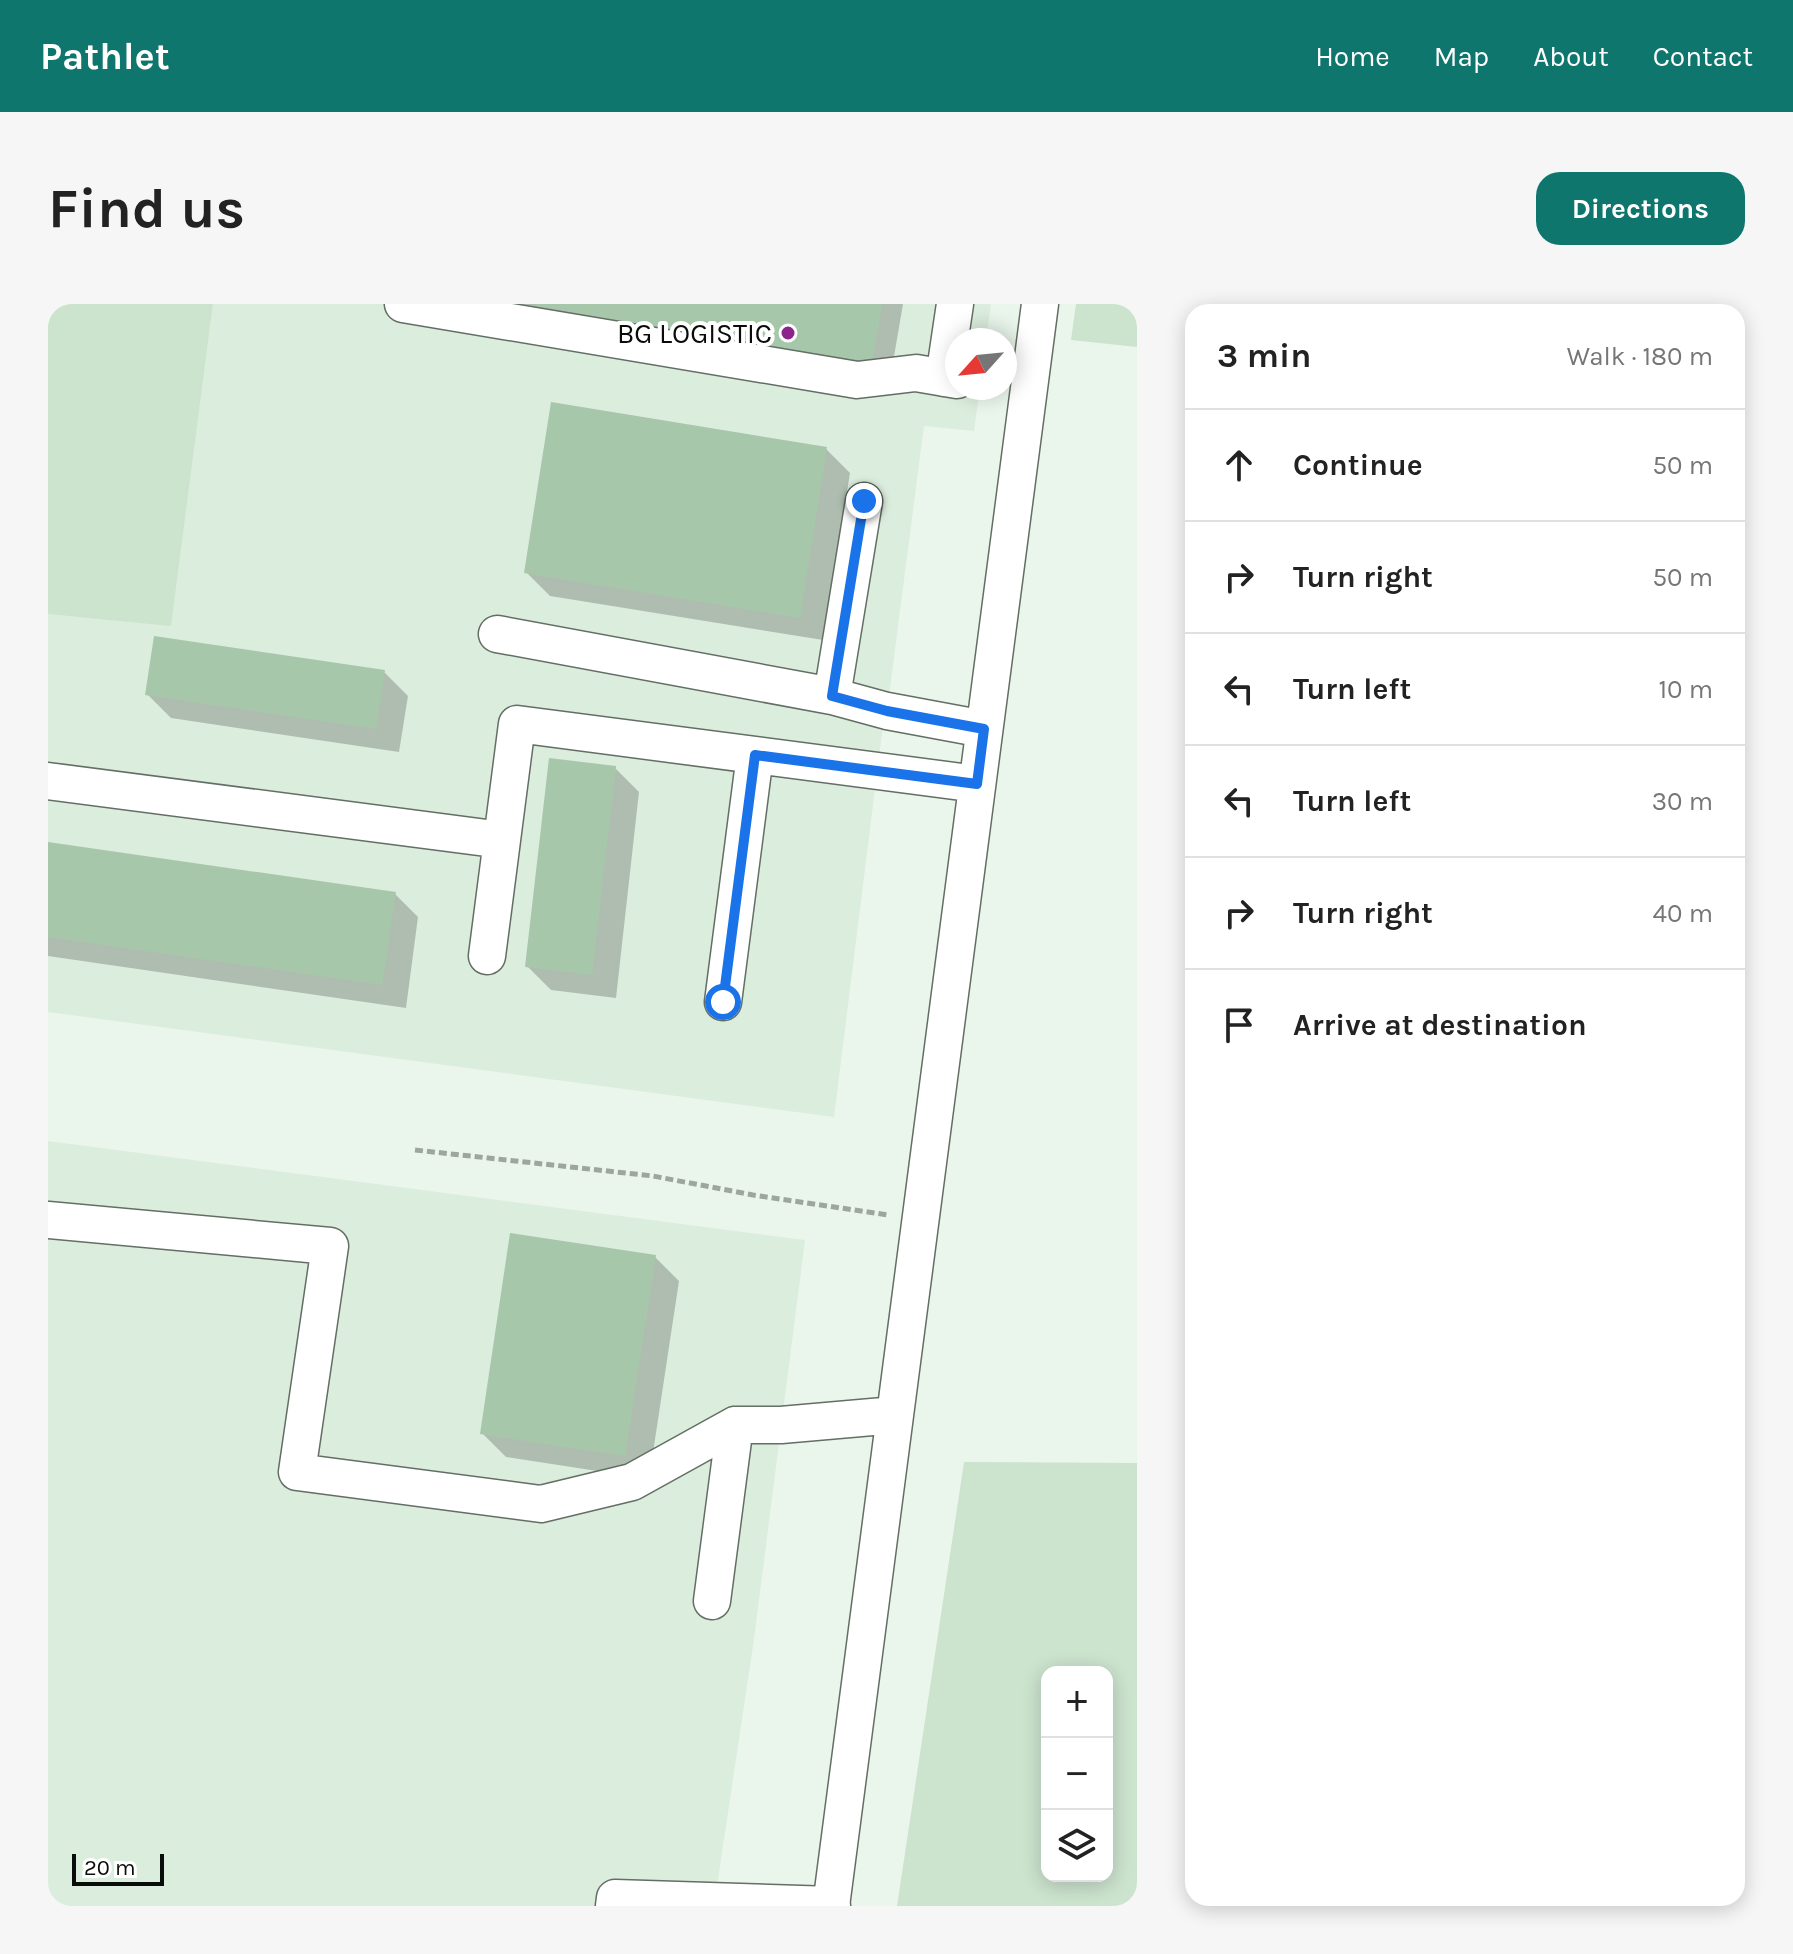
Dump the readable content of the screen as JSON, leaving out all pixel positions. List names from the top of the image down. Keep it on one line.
{"places":["BG LOGISTIC"],"scale_bar":"20 m","north":"bottom left","page":{"header":"Pathlet","nav":["Home","Map","About","Contact"],"buttons":"Directions","title":"Find us","heading":["3 min","Walk · 180 m"],"list":[["Continue","50 m"],["Turn right","50 m"],["Turn left","10 m"],["Turn left","30 m"],["Turn right","40 m"],"Arrive at destination"],"map_buttons":["+","−"],"scale":"20 m"}}
